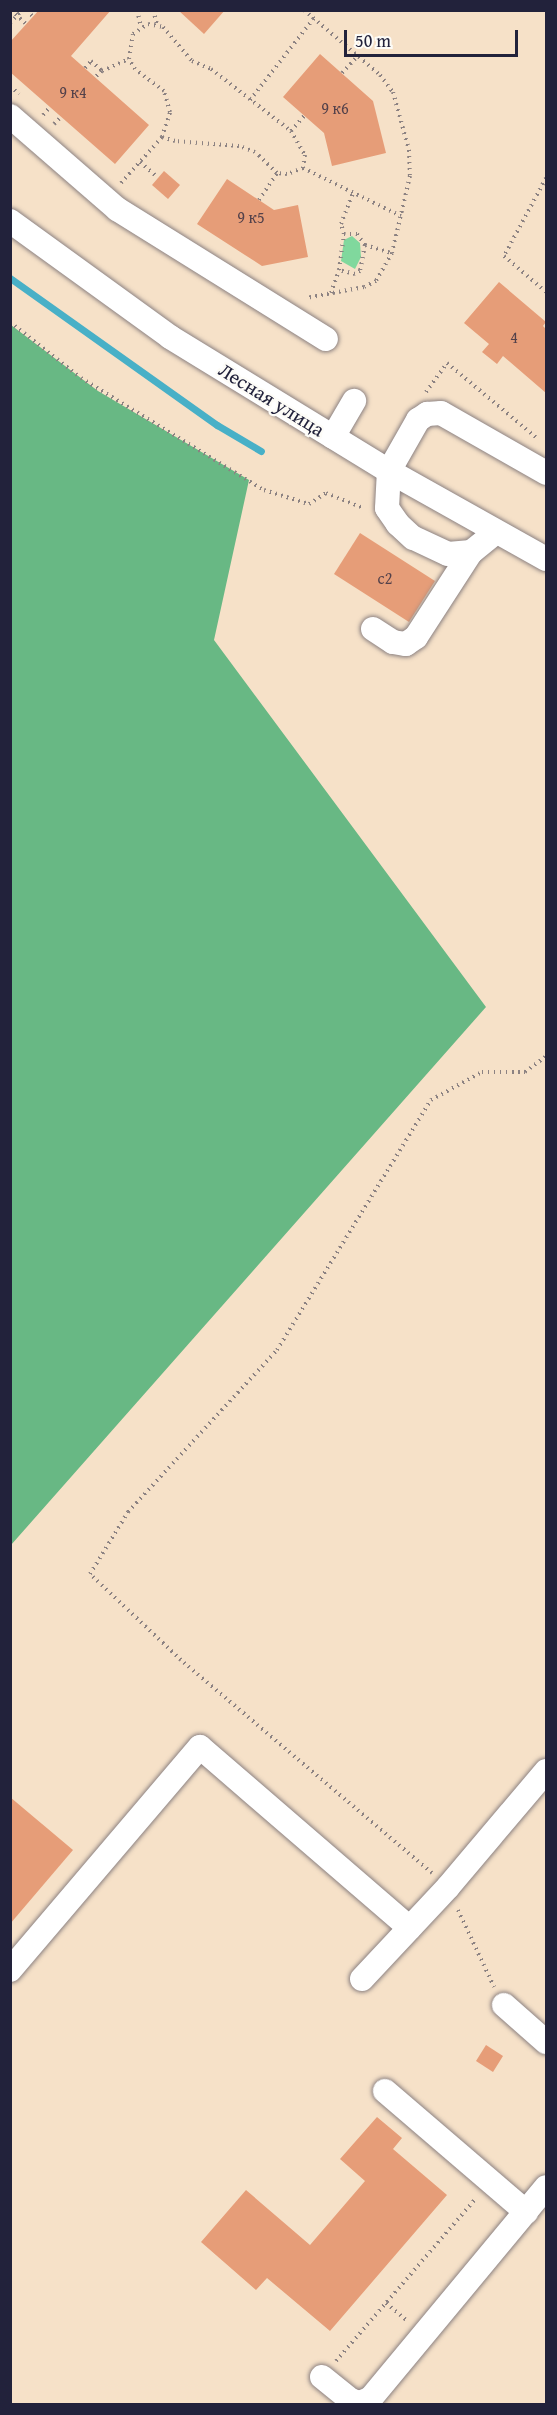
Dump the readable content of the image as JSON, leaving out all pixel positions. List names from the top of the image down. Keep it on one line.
{"streets":{"street":["Лесная улица"]},"house_numbers":["9 к4","9 к6","9 к5","4","с2"],"scale_bar":"50 m"}
